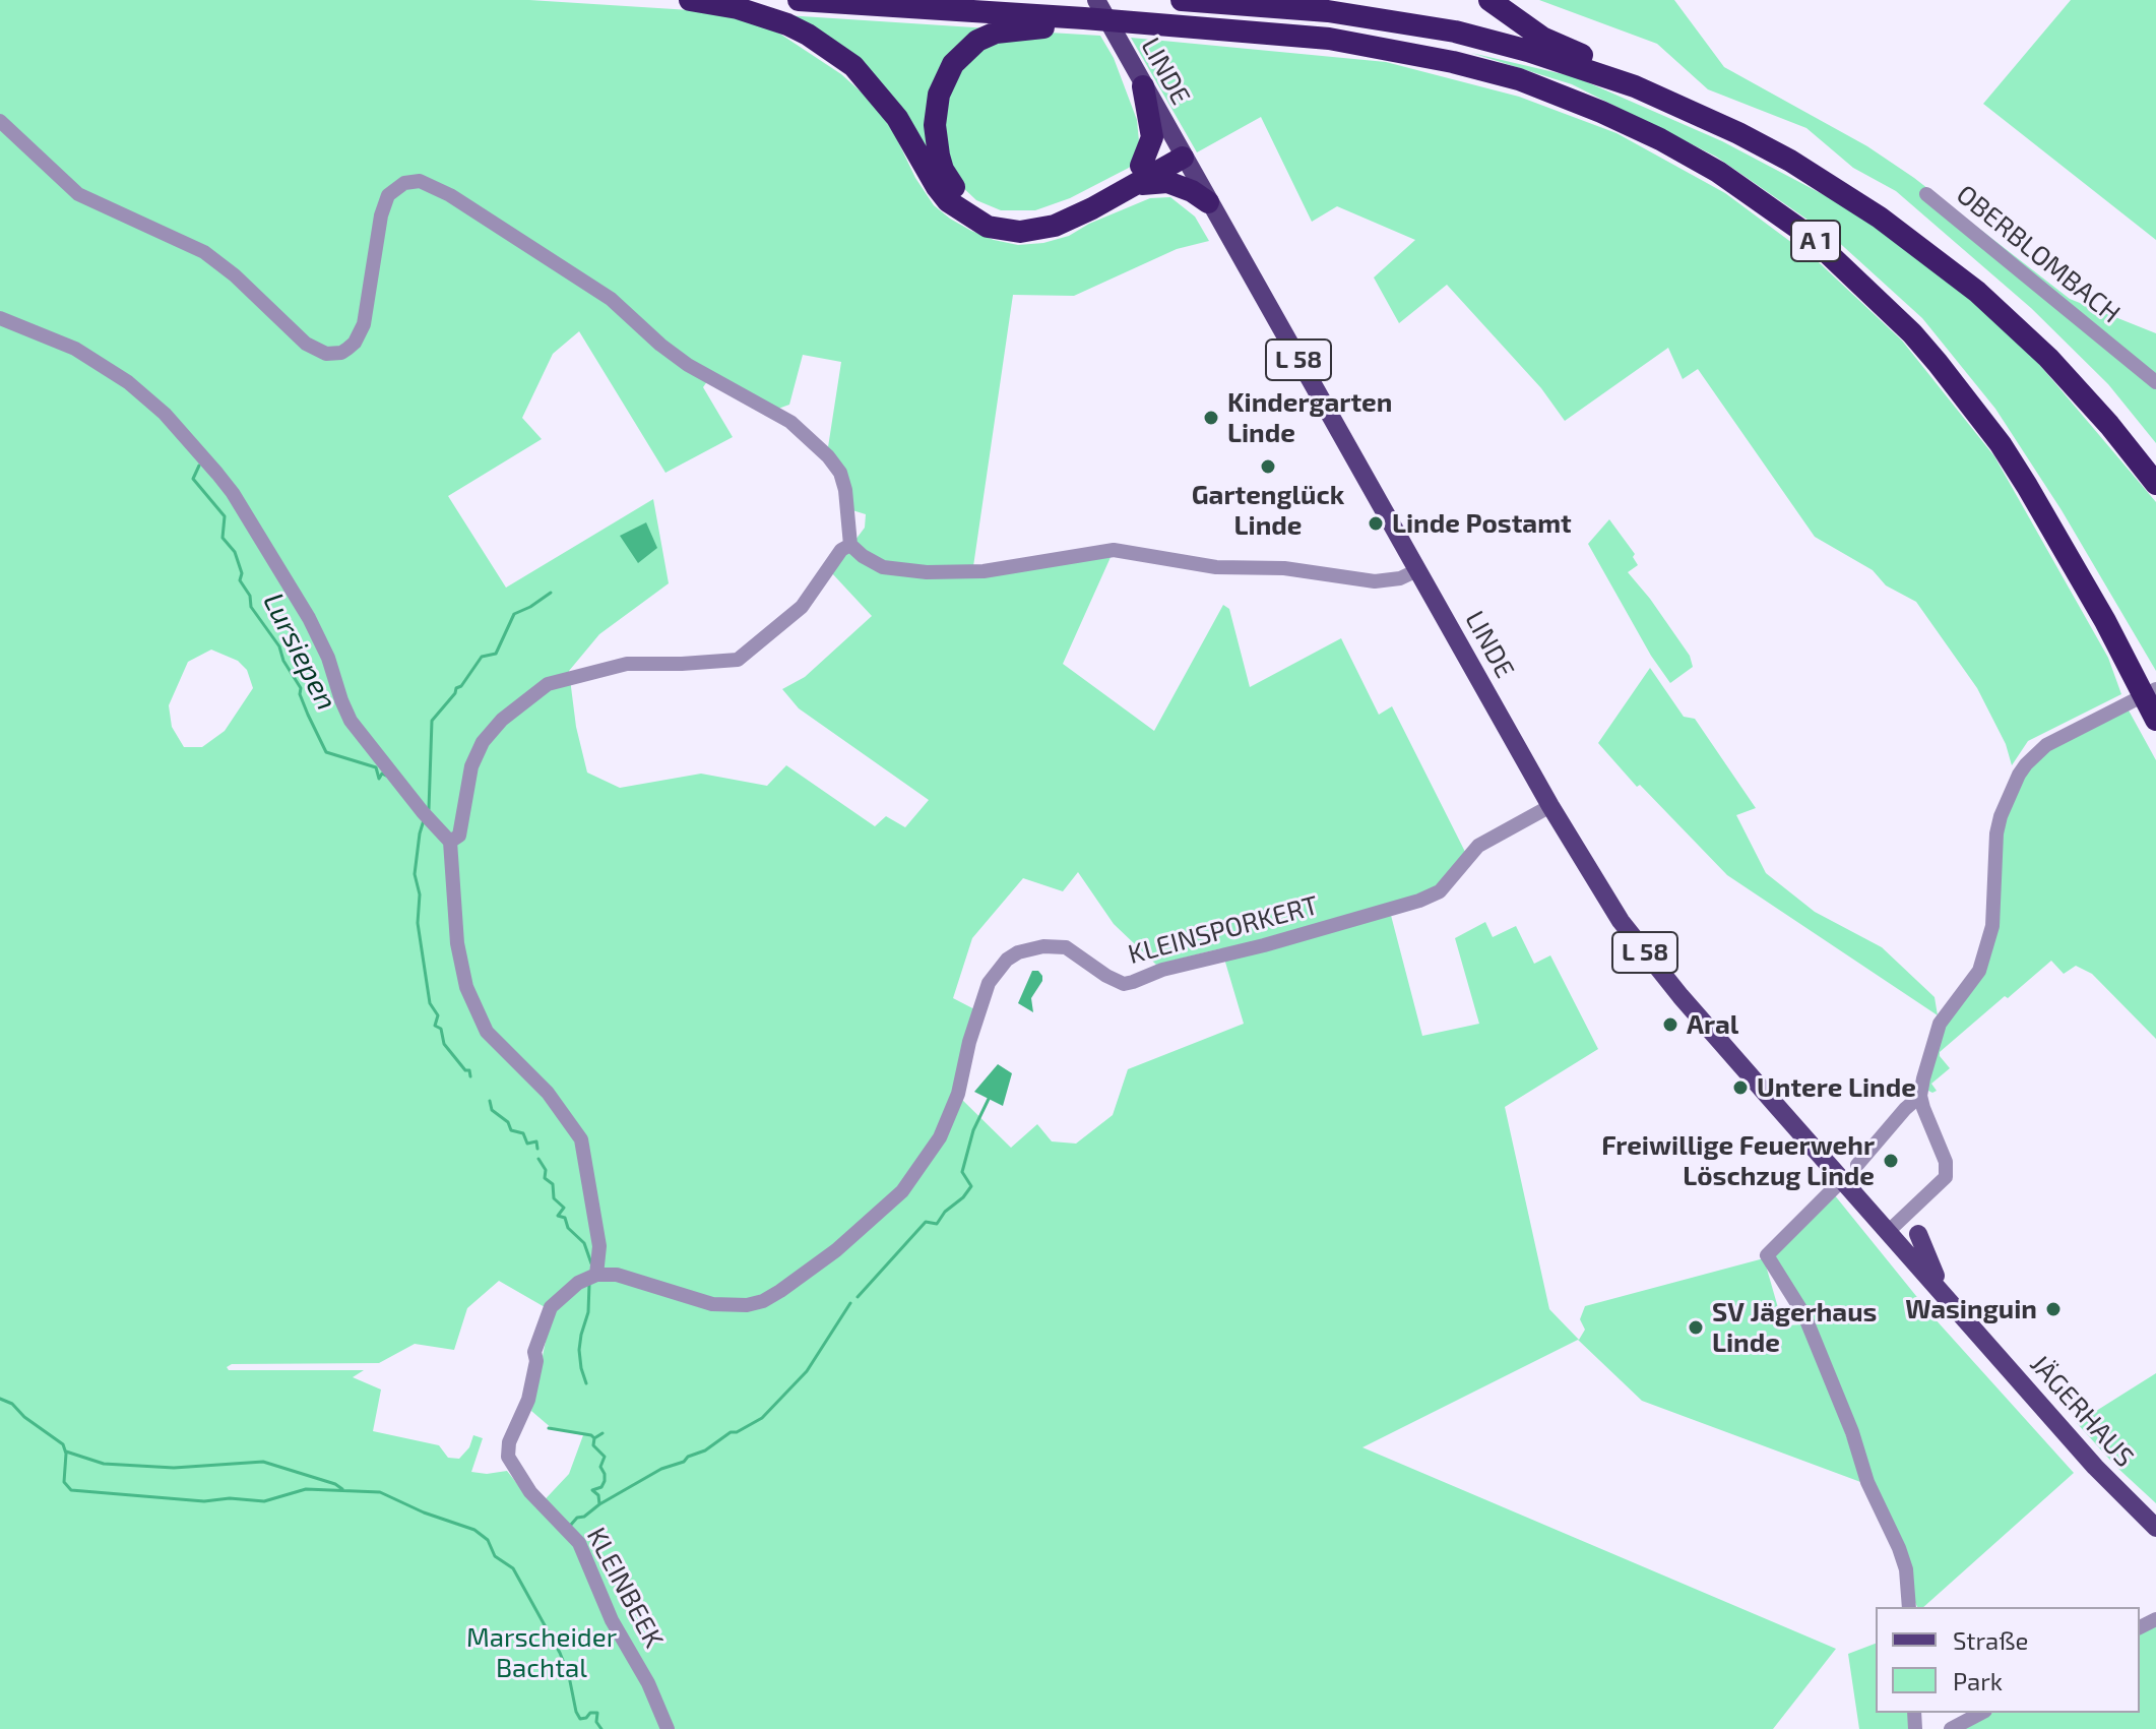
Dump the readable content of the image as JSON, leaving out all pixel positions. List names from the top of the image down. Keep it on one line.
{"streets":{"highway":["A 1"],"main road":["LINDE","L 58","JÄGERHAUS"],"street":["OBERBLOMBACH","KLEINSPORKERT","KLEINBEEK"]},"crossings":[["LINDE","A 1"],["LINDE","KLEINSPORKERT"],["LINDE","JÄGERHAUS"],["KLEINSPORKERT","KLEINBEEK"]],"water":["Lursiepen"],"parks":["Marscheider Bachtal"],"places":["Kindergarten Linde","Gartenglück Linde","Linde Postamt","Aral","Untere Linde","Freiwillige Feuerwehr Löschzug Linde","Wasinguin","SV Jägerhaus Linde"],"legend":["Straße","Park"]}
